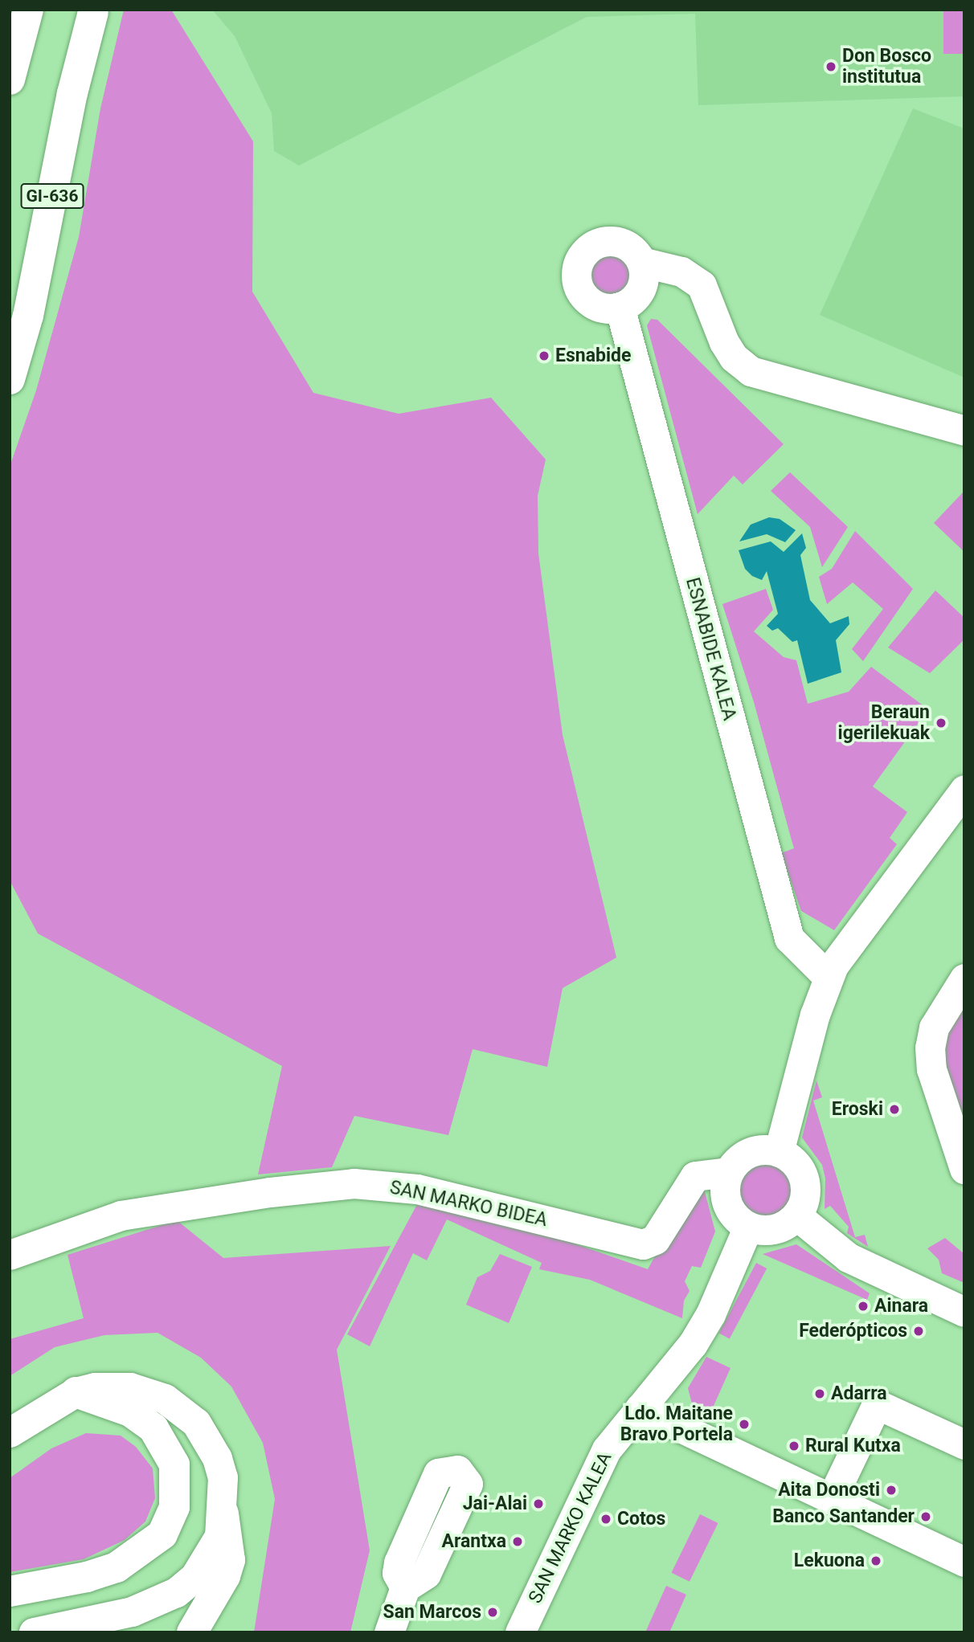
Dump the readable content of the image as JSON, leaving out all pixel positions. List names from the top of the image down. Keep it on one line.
{"streets":{"main road":["GI-636"],"street":["ESNABIDE KALEA","SAN MARKO BIDEA","SAN MARKO KALEA"]},"crossings":[["SAN MARKO BIDEA","SAN MARKO KALEA"]],"places":["Don Bosco institutua","Esnabide","Beraun igerilekuak","Eroski","Ainara","Federópticos","Adarra","Ldo. Maitane Bravo Portela","Rural Kutxa","Aita Donosti","Jai-Alai","Banco Santander","Cotos","Arantxa","Lekuona","San Marcos"]}
